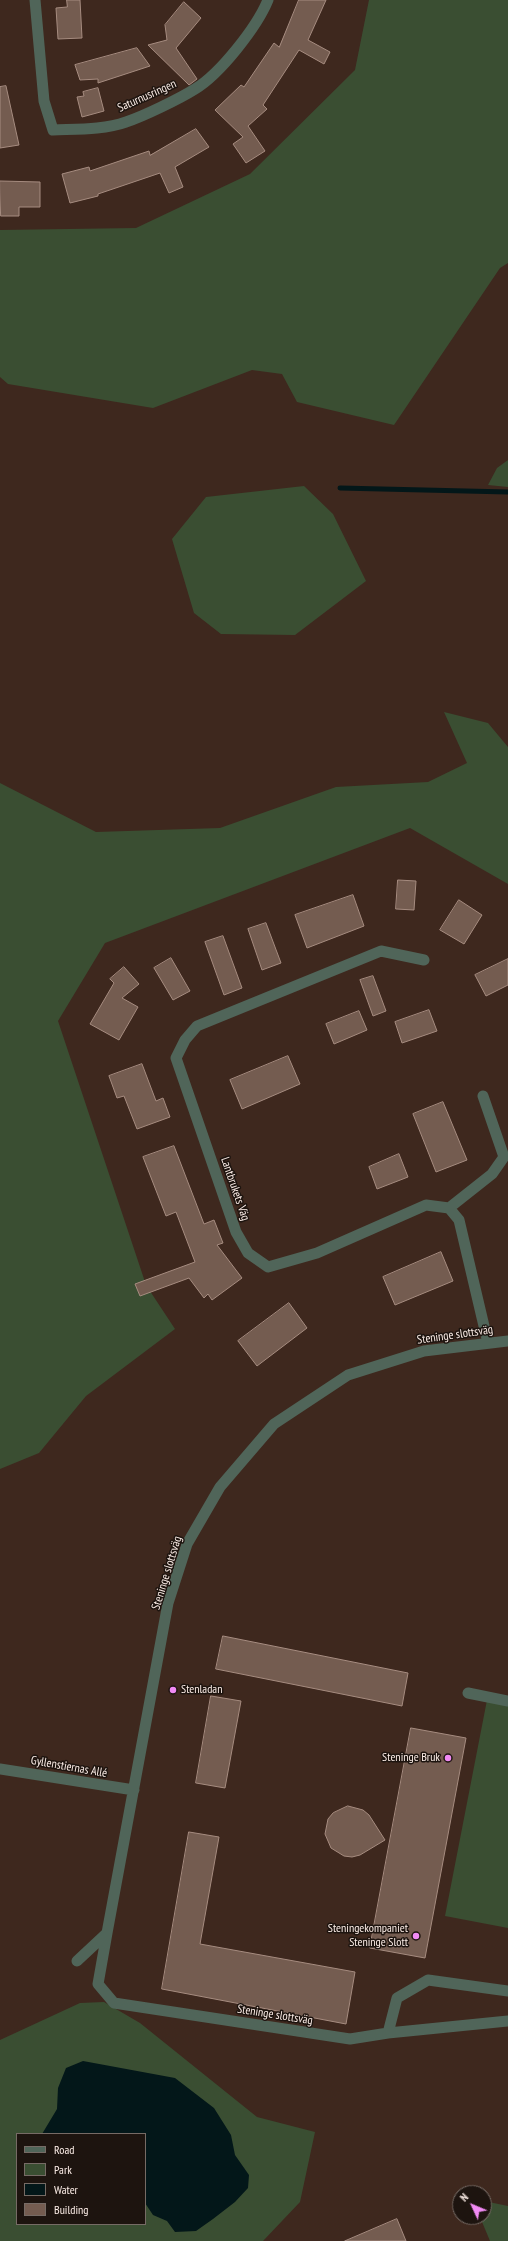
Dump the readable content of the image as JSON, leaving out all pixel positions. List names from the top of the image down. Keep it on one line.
{"streets":{"street":["Saturnusringen","Lantbrukets Väg","Steninge slottsväg","Gyllenstiernas Allé"]},"crossings":[["Steninge slottsväg","Gyllenstiernas Allé"]],"places":["Stenladan","Steninge Bruk","Steningekompaniet Steninge Slott"],"legend":["Road","Park","Water","Building"],"north":"top left"}
